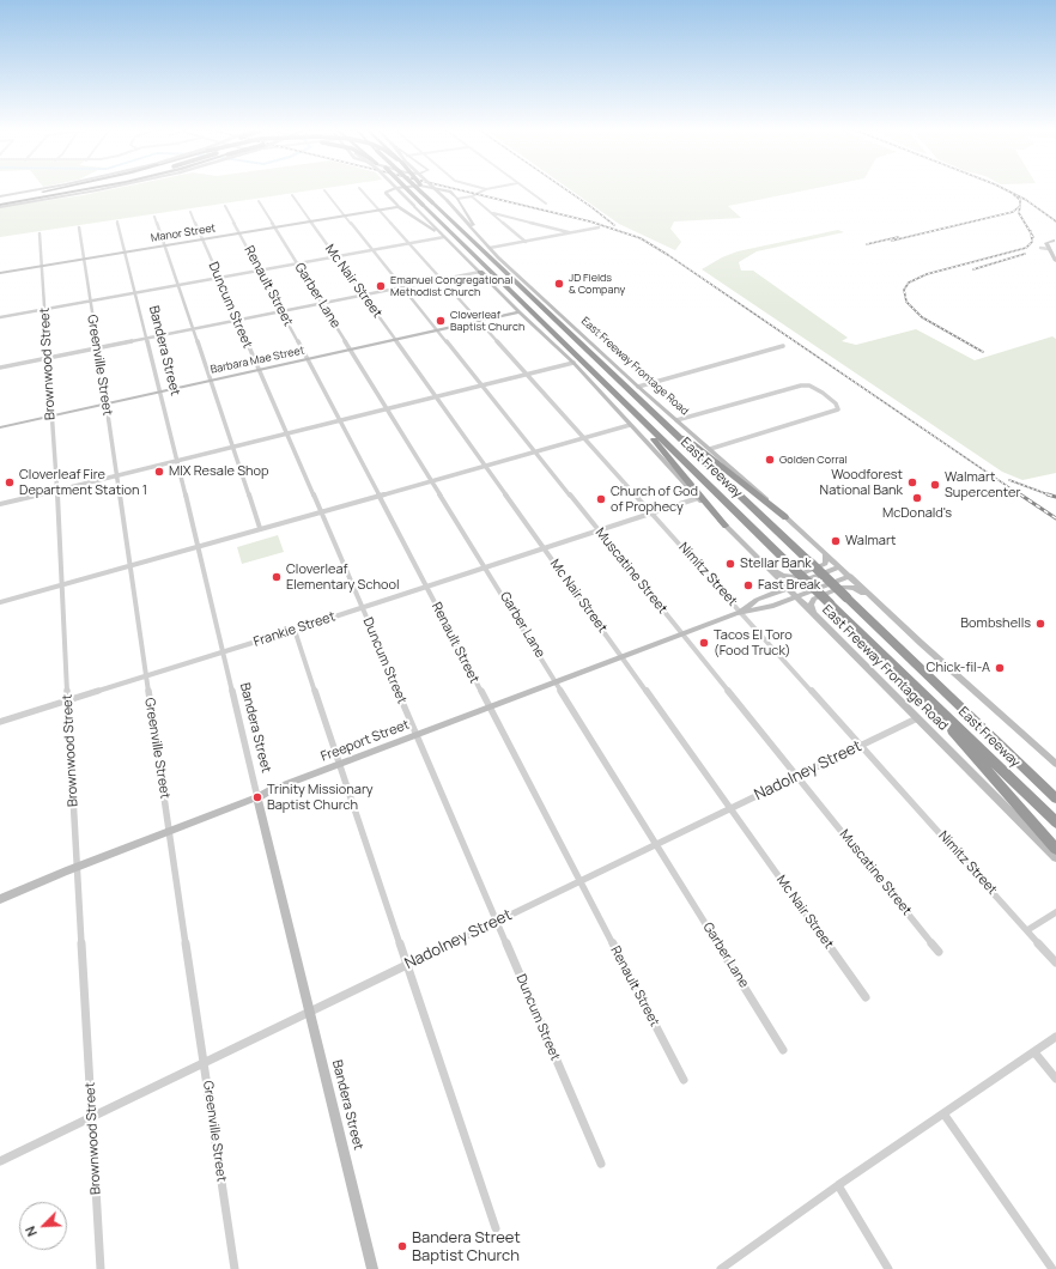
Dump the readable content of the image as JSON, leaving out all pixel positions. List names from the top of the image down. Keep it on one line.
{"streets":{"highway":["East Freeway"],"main road":["Manor Street","Bandera Street","Barbara Mae Street","East Freeway Frontage Road","Freeport Street"],"street":["Mc Nair Street","Renault Street","Garber Lane","Duncum Street","Brownwood Street","Greenville Street","Muscatine Street","Nimitz Street","Frankie Street","Nadolney Street"]},"crossings":[["Manor Street","Mc Nair Street"],["Manor Street","Renault Street"],["Manor Street","Garber Lane"],["Manor Street","Duncum Street"],["Manor Street","Bandera Street"],["Manor Street","Brownwood Street"],["Manor Street","Greenville Street"],["Manor Street","Muscatine Street"],["Manor Street","Nimitz Street"],["Mc Nair Street","Barbara Mae Street"],["Mc Nair Street","Frankie Street"],["Mc Nair Street","Freeport Street"],["Mc Nair Street","Nadolney Street"],["Renault Street","Barbara Mae Street"],["Renault Street","Frankie Street"],["Renault Street","Freeport Street"],["Renault Street","Nadolney Street"],["Garber Lane","Barbara Mae Street"],["Garber Lane","Frankie Street"],["Garber Lane","Freeport Street"],["Garber Lane","Nadolney Street"],["Duncum Street","Barbara Mae Street"],["Duncum Street","Frankie Street"],["Duncum Street","Freeport Street"],["Duncum Street","Nadolney Street"],["Bandera Street","Barbara Mae Street"],["Bandera Street","Frankie Street"],["Bandera Street","Freeport Street"],["Bandera Street","Nadolney Street"],["Barbara Mae Street","Brownwood Street"],["Barbara Mae Street","Greenville Street"],["Barbara Mae Street","East Freeway Frontage Road"],["Barbara Mae Street","Muscatine Street"],["Barbara Mae Street","Nimitz Street"],["Brownwood Street","Frankie Street"],["Brownwood Street","Freeport Street"],["Brownwood Street","Nadolney Street"],["Greenville Street","Frankie Street"],["Greenville Street","Freeport Street"],["Greenville Street","Nadolney Street"],["East Freeway Frontage Road","Frankie Street"],["East Freeway Frontage Road","Freeport Street"],["East Freeway Frontage Road","Nadolney Street"],["Muscatine Street","Frankie Street"],["Muscatine Street","Freeport Street"],["Muscatine Street","Nadolney Street"],["Nimitz Street","Frankie Street"],["Nimitz Street","Freeport Street"],["Nimitz Street","Nadolney Street"]],"places":["JD Fields & Company","Emanuel Congregational Methodist Church","Cloverleaf Baptist Church","Golden Corral","MIX Resale Shop","Cloverleaf Fire Department Station 1","Woodforest National Bank","Walmart Supercenter","McDonald's","Church of God of Prophecy","Walmart","Stellar Bank","Cloverleaf Elementary School","Fast Break","Bombshells","Tacos El Toro (Food Truck)","Chick-fil-A","Trinity Missionary Baptist Church","Bandera Street Baptist Church"],"north":"bottom left"}
